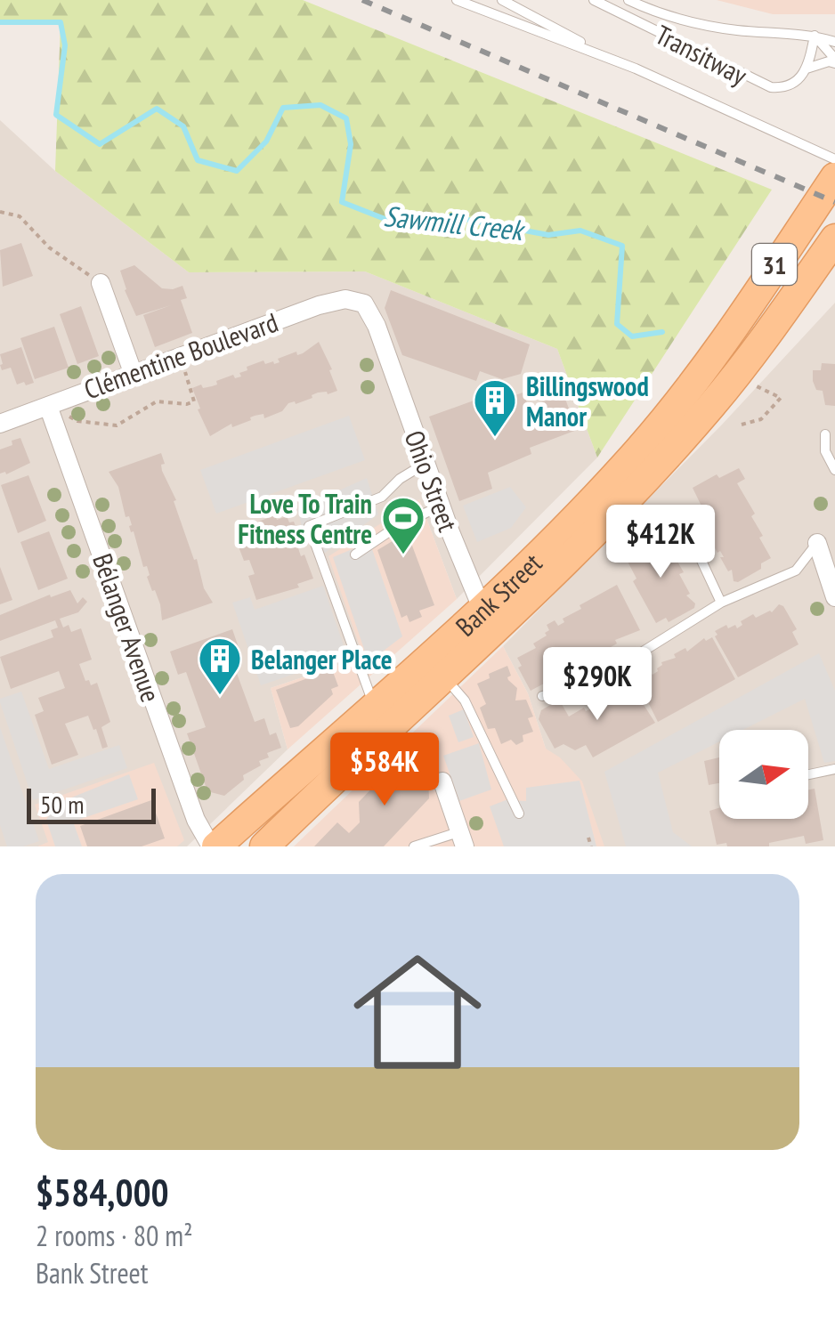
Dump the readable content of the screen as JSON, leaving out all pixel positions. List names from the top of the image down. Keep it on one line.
{"streets":{"main road":["31","Bank Street"],"street":["Clémentine Boulevard","Ohio Street","Bélanger Avenue"],"lane":["Transitway"]},"crossings":[["Clémentine Boulevard","Ohio Street"],["Clémentine Boulevard","Bélanger Avenue"],["Ohio Street","Bank Street"],["Bank Street","Bélanger Avenue"]],"water":["Sawmill Creek"],"places":{"building":["Billingswood Manor","Belanger Place"],"sports":["Love To Train Fitness Centre"]},"scale_bar":"50 m","north":"right","page":{"price":["$412K","$290K","$584K"],"scale":"50 m","list":[{"name":"$584,000","note":"2 rooms · 80 m² · Bank Street"}]}}
